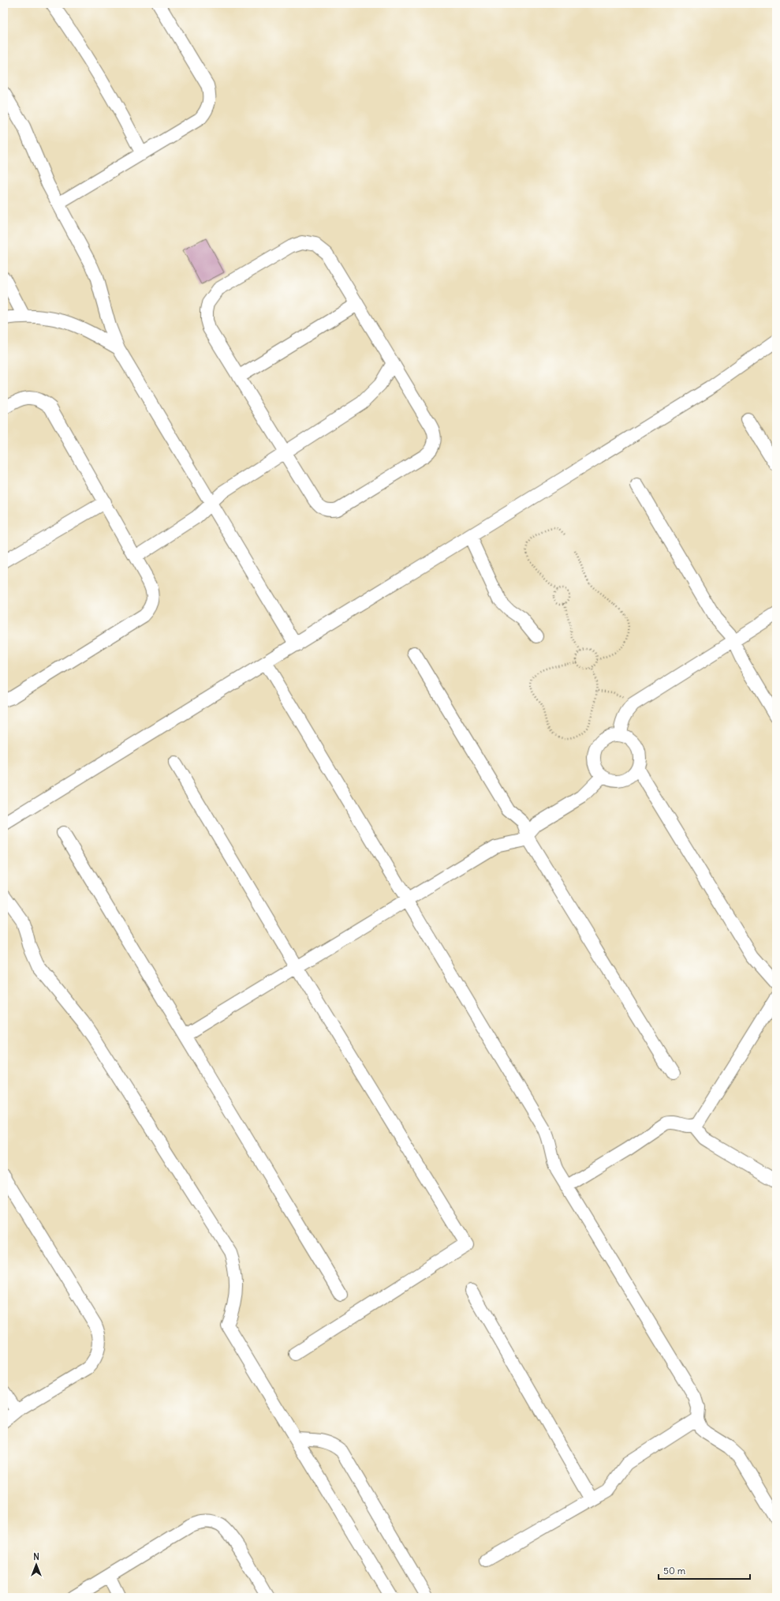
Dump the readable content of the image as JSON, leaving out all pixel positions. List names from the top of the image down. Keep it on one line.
{"scale_bar":"50 m","north":"top"}
